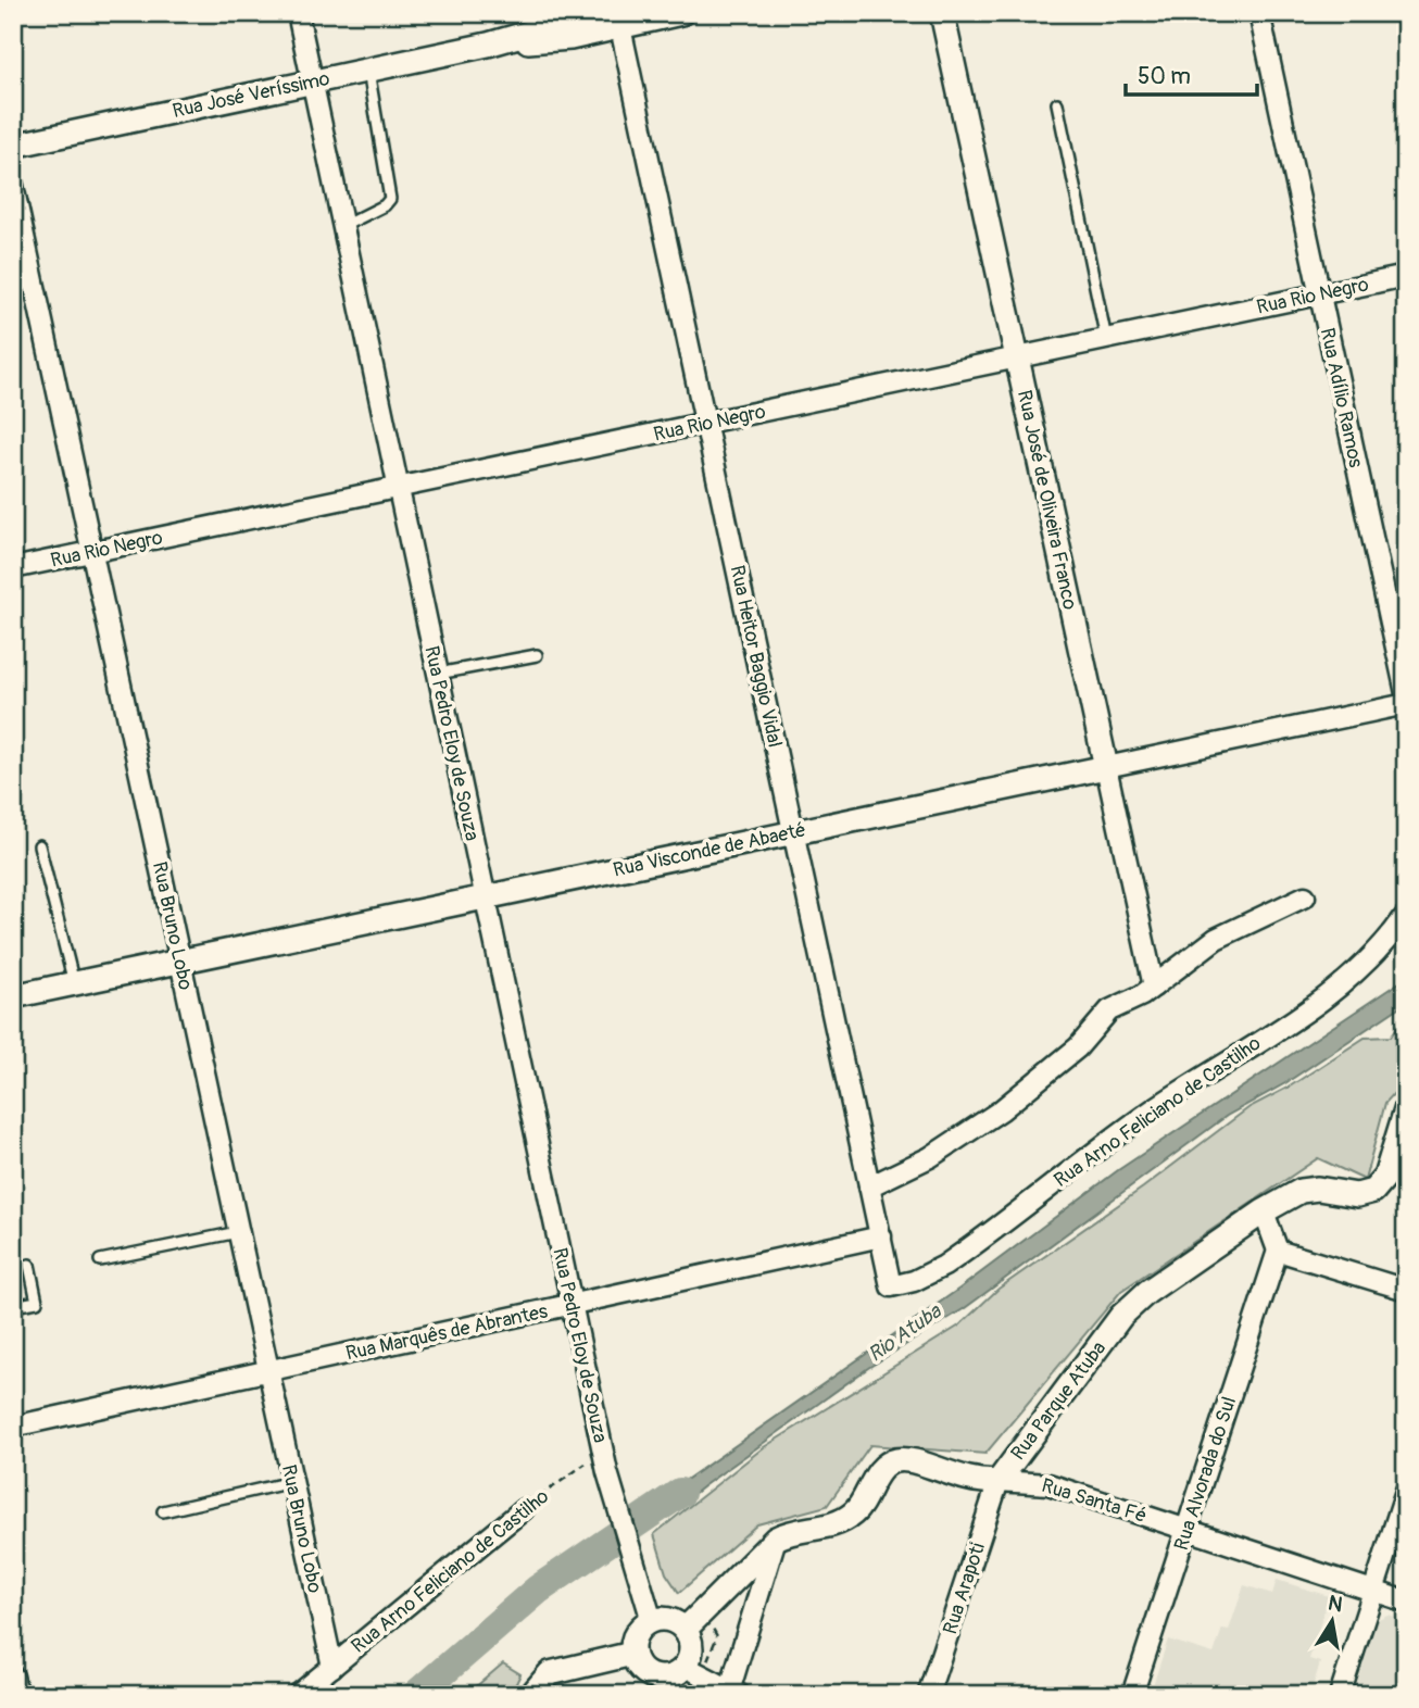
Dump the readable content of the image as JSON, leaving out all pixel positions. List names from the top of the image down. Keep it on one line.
{"streets":{"street":["Rua José Veríssimo","Rua Rio Negro","Rua Adílio Ramos","Rua José de Oliveira Franco","Rua Heitor Baggio Vidal","Rua Pedro Eloy de Souza","Rua Visconde de Abaeté","Rua Bruno Lobo","Rua Arno Feliciano de Castilho","Rua Marquês de Abrantes","Rua Parque Atuba","Rua Alvorada do Sul","Rua Santa Fé","Rua Arapoti"]},"crossings":[["Rua José Veríssimo","Rua Heitor Baggio Vidal"],["Rua José Veríssimo","Rua Pedro Eloy de Souza"],["Rua Rio Negro","Rua Adílio Ramos"],["Rua Rio Negro","Rua José de Oliveira Franco"],["Rua Rio Negro","Rua Heitor Baggio Vidal"],["Rua Rio Negro","Rua Pedro Eloy de Souza"],["Rua Rio Negro","Rua Bruno Lobo"],["Rua José de Oliveira Franco","Rua Visconde de Abaeté"],["Rua Heitor Baggio Vidal","Rua Visconde de Abaeté"],["Rua Heitor Baggio Vidal","Rua Arno Feliciano de Castilho"],["Rua Heitor Baggio Vidal","Rua Marquês de Abrantes"],["Rua Pedro Eloy de Souza","Rua Visconde de Abaeté"],["Rua Pedro Eloy de Souza","Rua Arno Feliciano de Castilho"],["Rua Pedro Eloy de Souza","Rua Marquês de Abrantes"],["Rua Visconde de Abaeté","Rua Bruno Lobo"],["Rua Bruno Lobo","Rua Arno Feliciano de Castilho"],["Rua Bruno Lobo","Rua Marquês de Abrantes"],["Rua Parque Atuba","Rua Santa Fé"],["Rua Parque Atuba","Rua Arapoti"],["Rua Alvorada do Sul","Rua Santa Fé"],["Rua Santa Fé","Rua Arapoti"]],"water":["Rio Atuba"],"scale_bar":"50 m","north":"top"}
